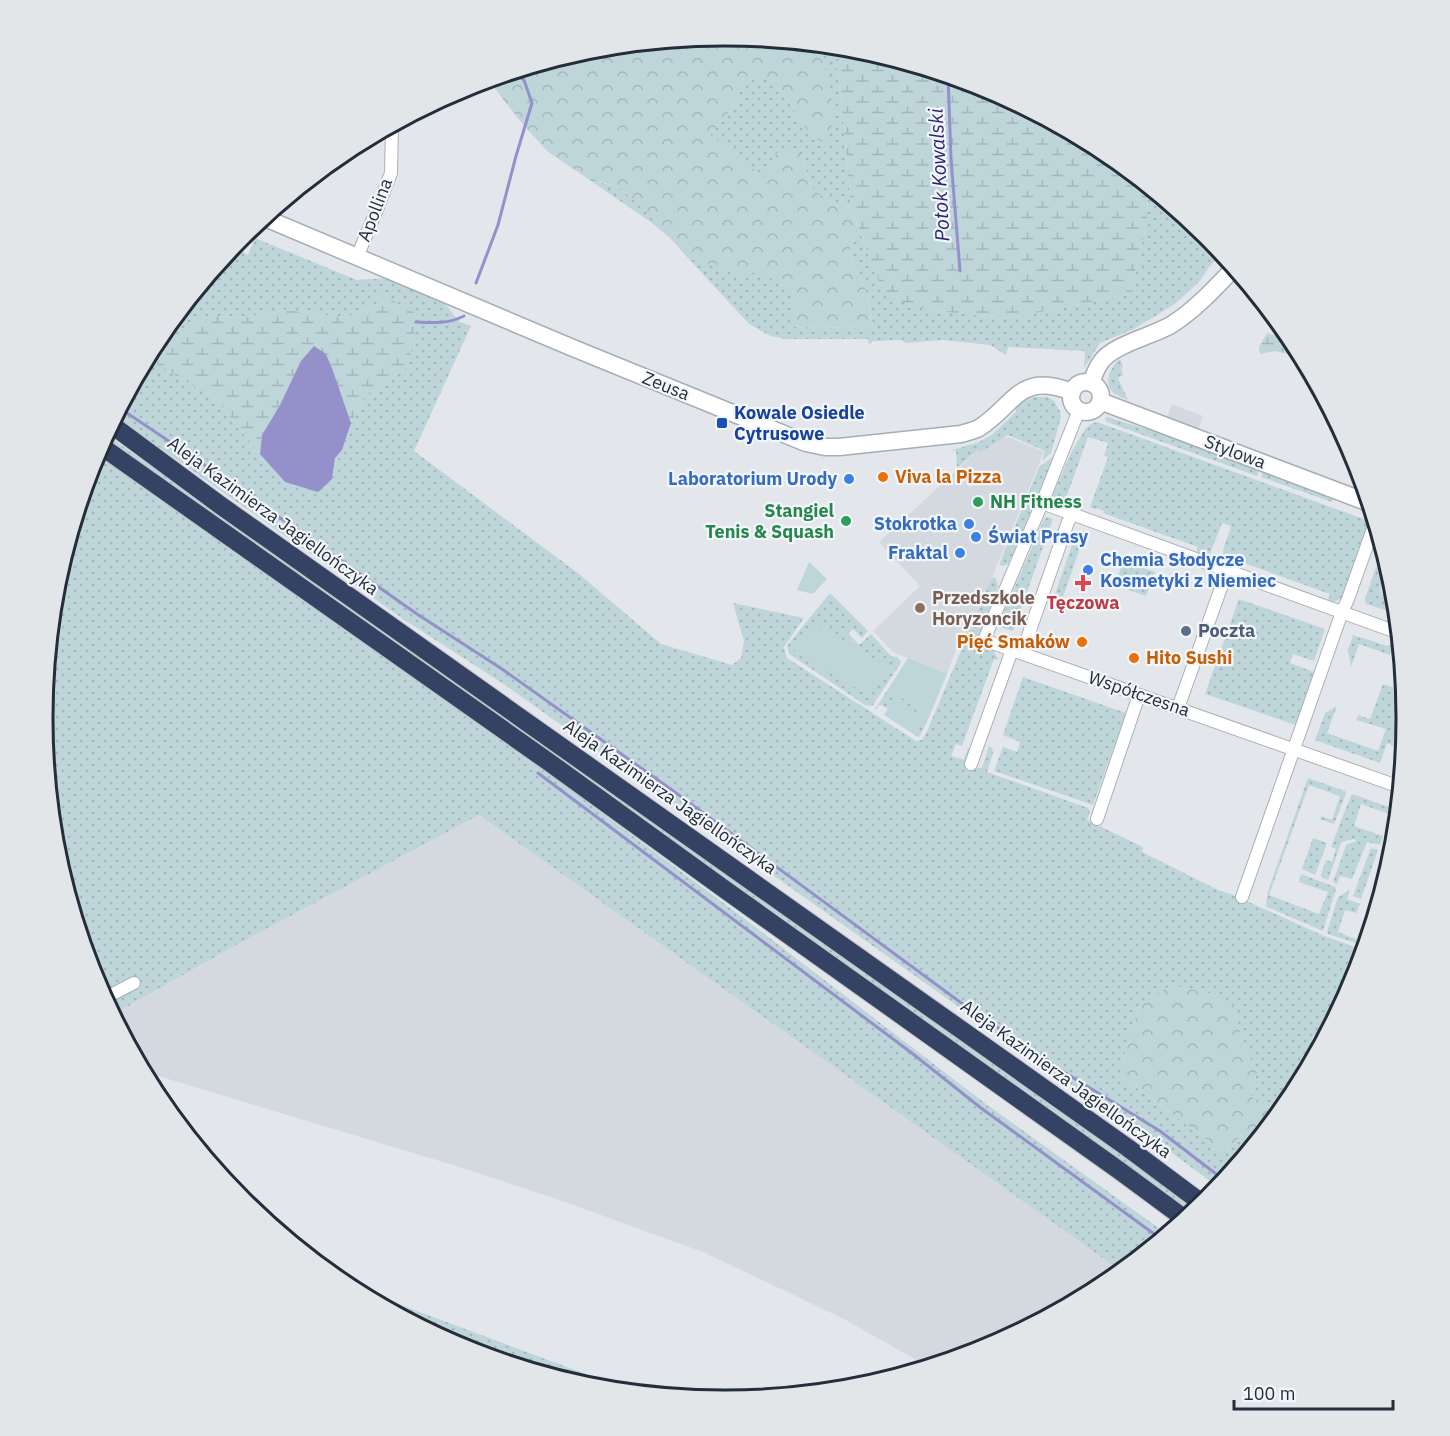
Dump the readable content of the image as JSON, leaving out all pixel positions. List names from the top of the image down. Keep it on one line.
{"streets":{"highway":["Aleja Kazimierza Jagiellończyka"],"street":["Apollina","Zeusa","Stylowa","Współczesna"]},"crossings":[["Apollina","Zeusa"],["Zeusa","Stylowa"]],"water":["Potok Kowalski"],"places":{"transit":["Kowale Osiedle Cytrusowe"],"other":["Viva la Pizza","Laboratorium Urody","NH Fitness","Stangiel Tenis & Squash","Stokrotka","Świat Prasy","Fraktal","Chemia Słodycze Kosmetyki z Niemiec","Przedszkole Horyzoncik","Poczta","Pięć Smaków","Hito Sushi"],"health":["Tęczowa"]},"scale_bar":"100 m"}
